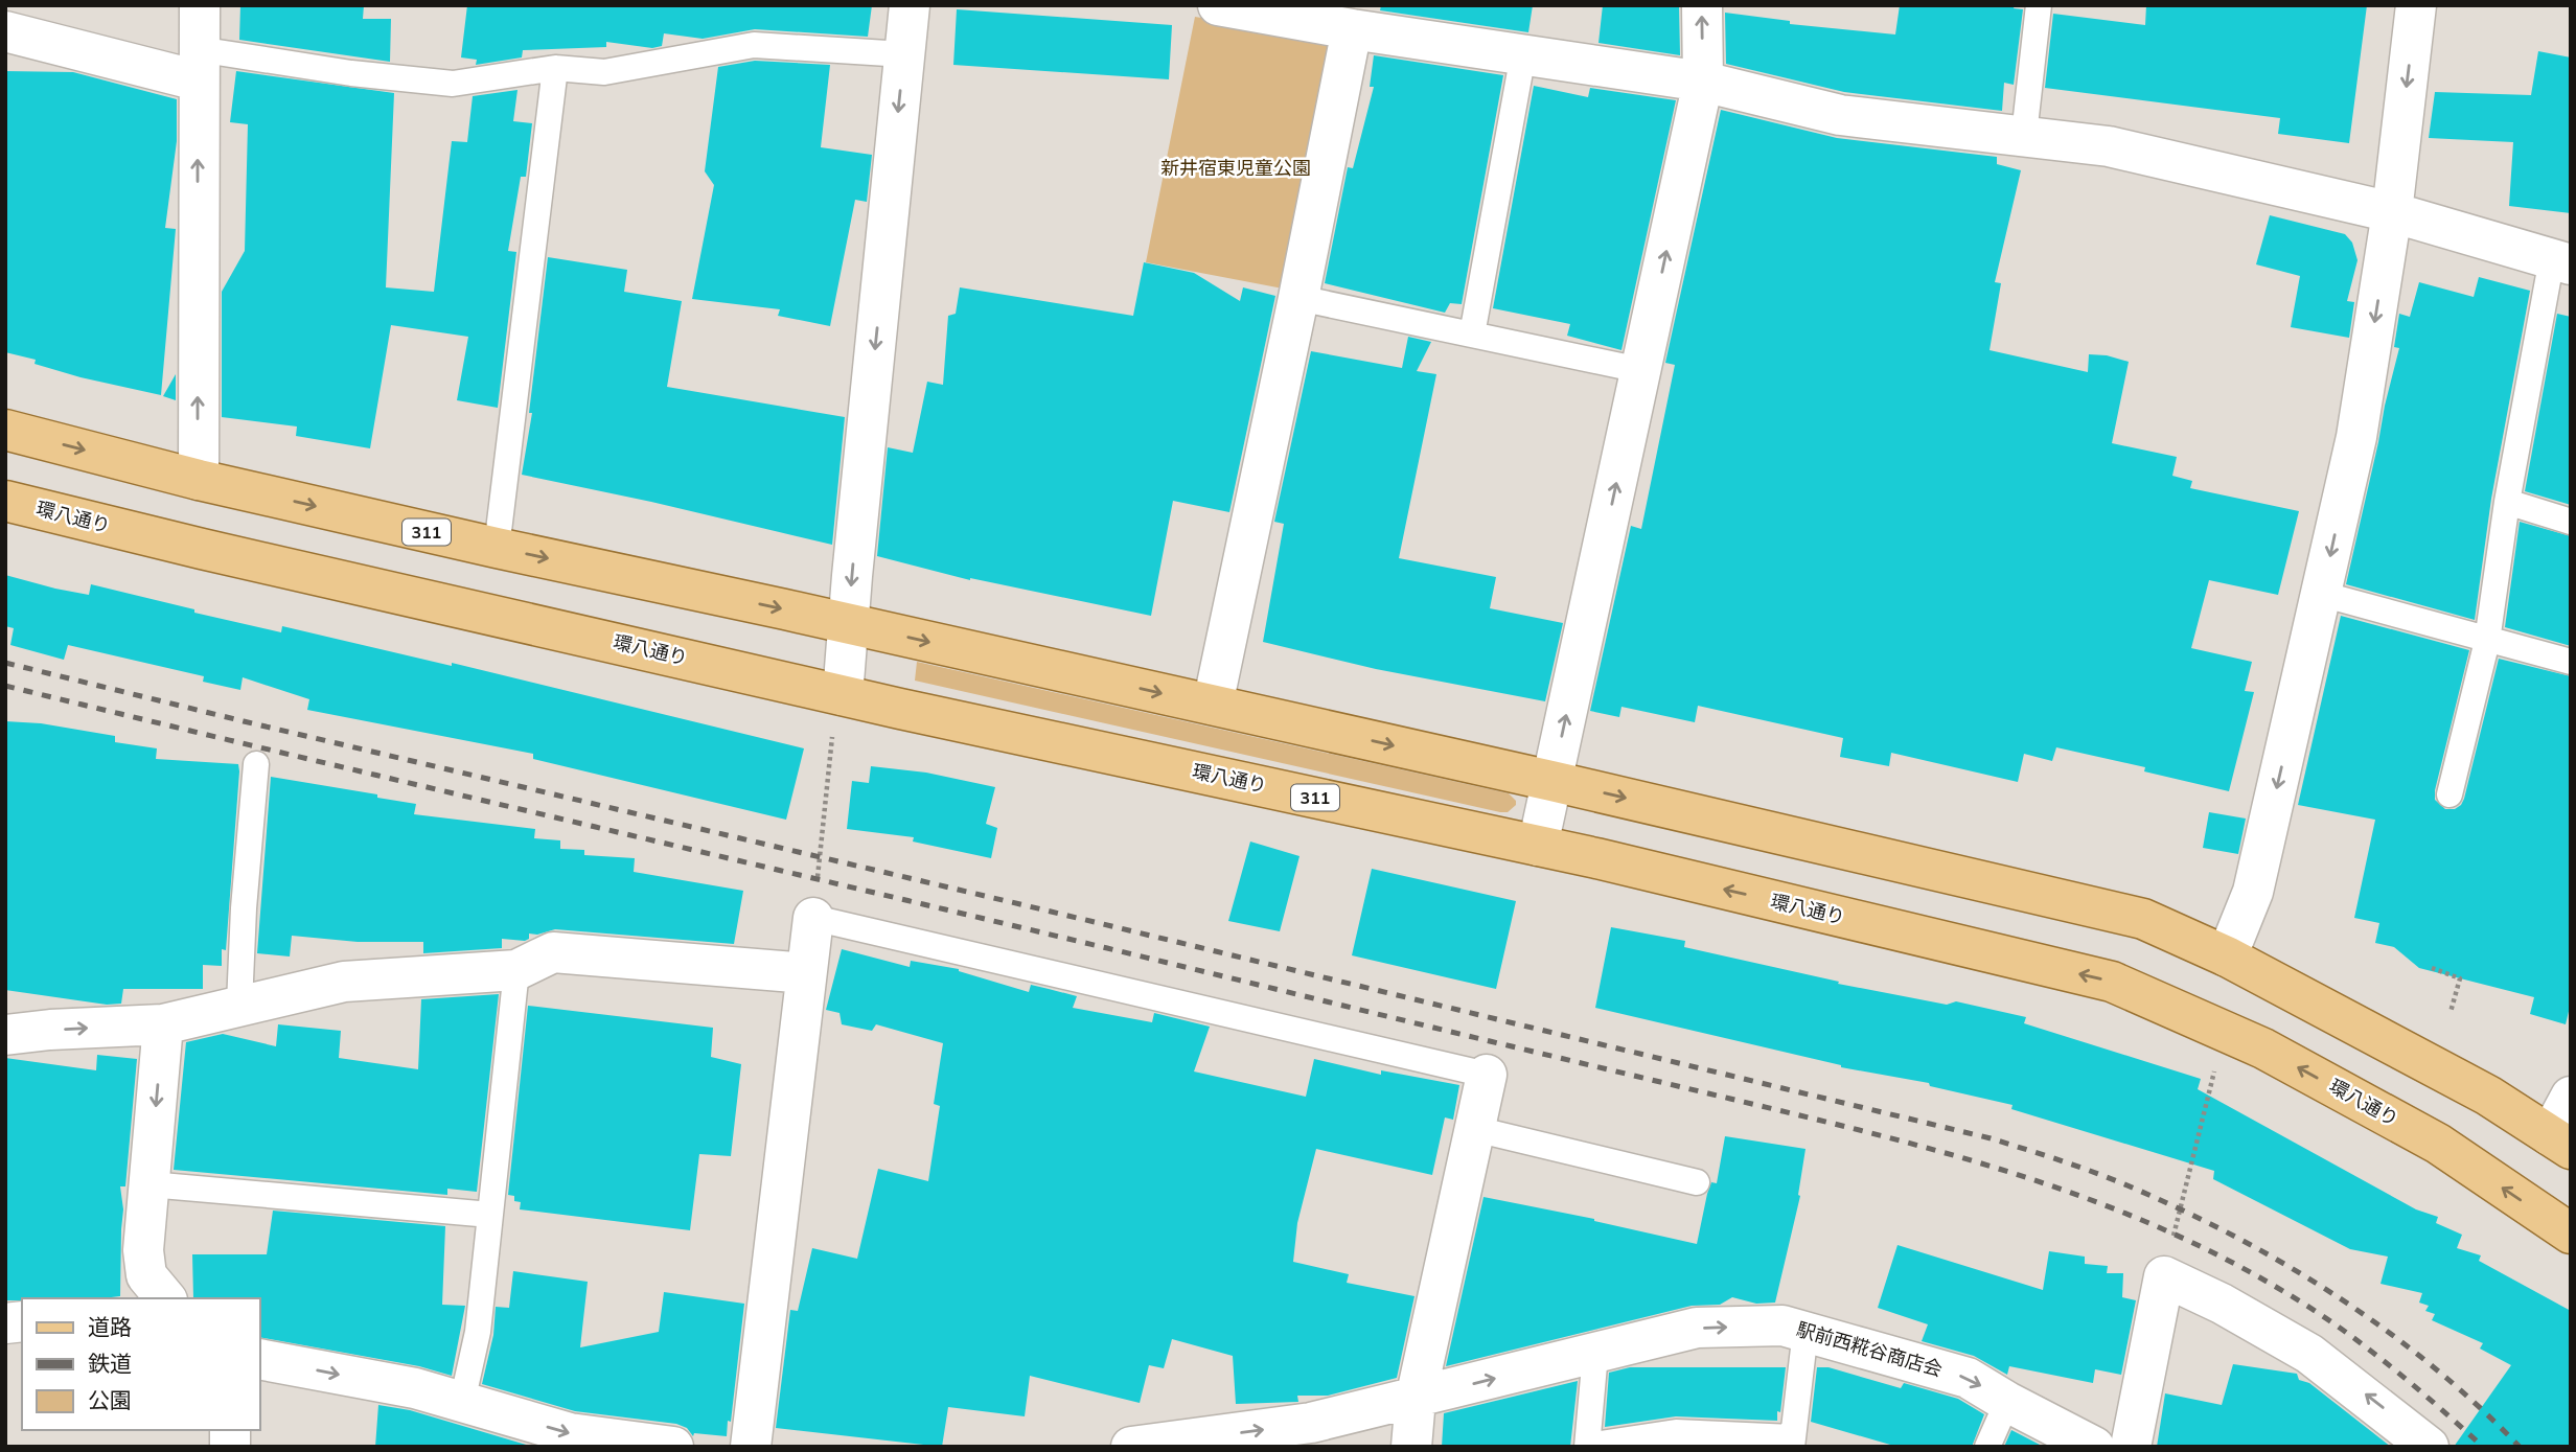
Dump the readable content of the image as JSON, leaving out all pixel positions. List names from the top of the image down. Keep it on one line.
{"streets":{"main road":["環八通り","311"],"street":["駅前西糀谷商店会"]},"one_way":["駅前西糀谷商店会"],"parks":["新井宿東児童公園"],"legend":["道路","鉄道","公園"]}
